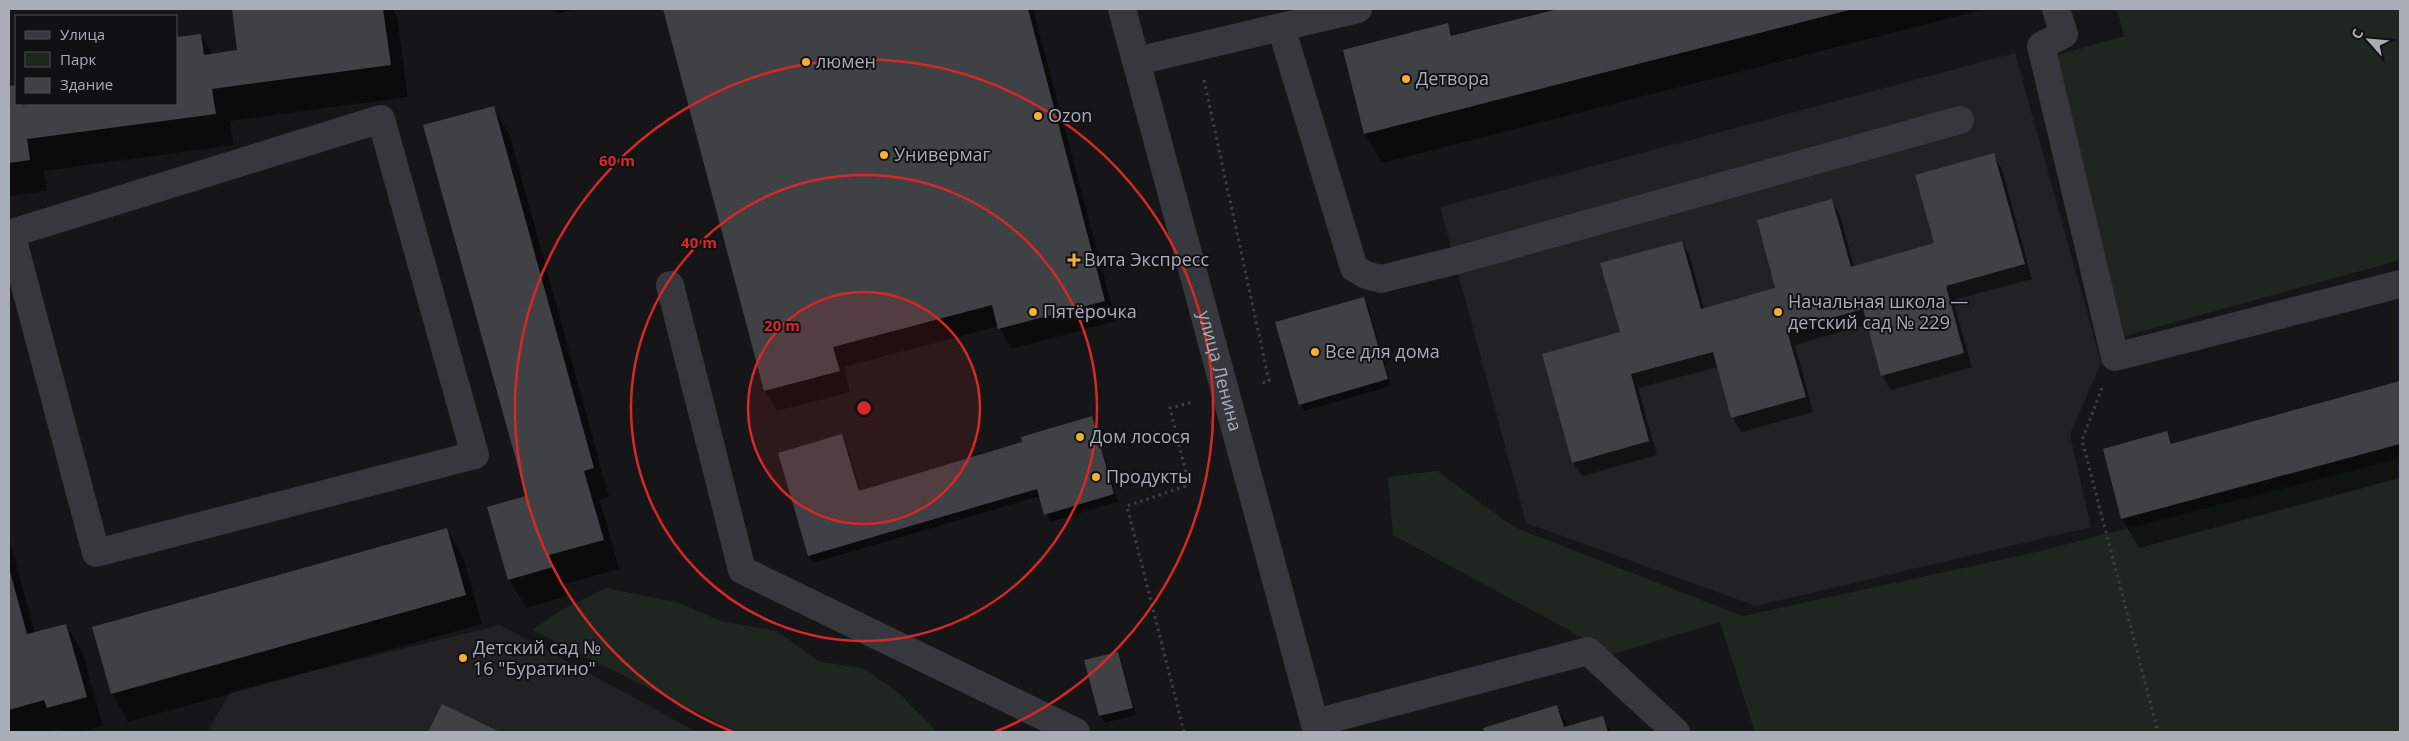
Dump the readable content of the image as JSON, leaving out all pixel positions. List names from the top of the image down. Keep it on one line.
{"streets":{"street":["улица Ленина"]},"places":{"other":["люмен","Детвора","Ozon","Универмаг","Пятёрочка","Начальная школа — детский сад № 229","Все для дома","Дом лосося","Продукты","Детский сад № 16 \"Буратино\""],"health":["Вита Экспресс"]},"legend":["Улица","Парк","Здание"],"north":"top left","rings":["60 m","40 m","20 m"]}
